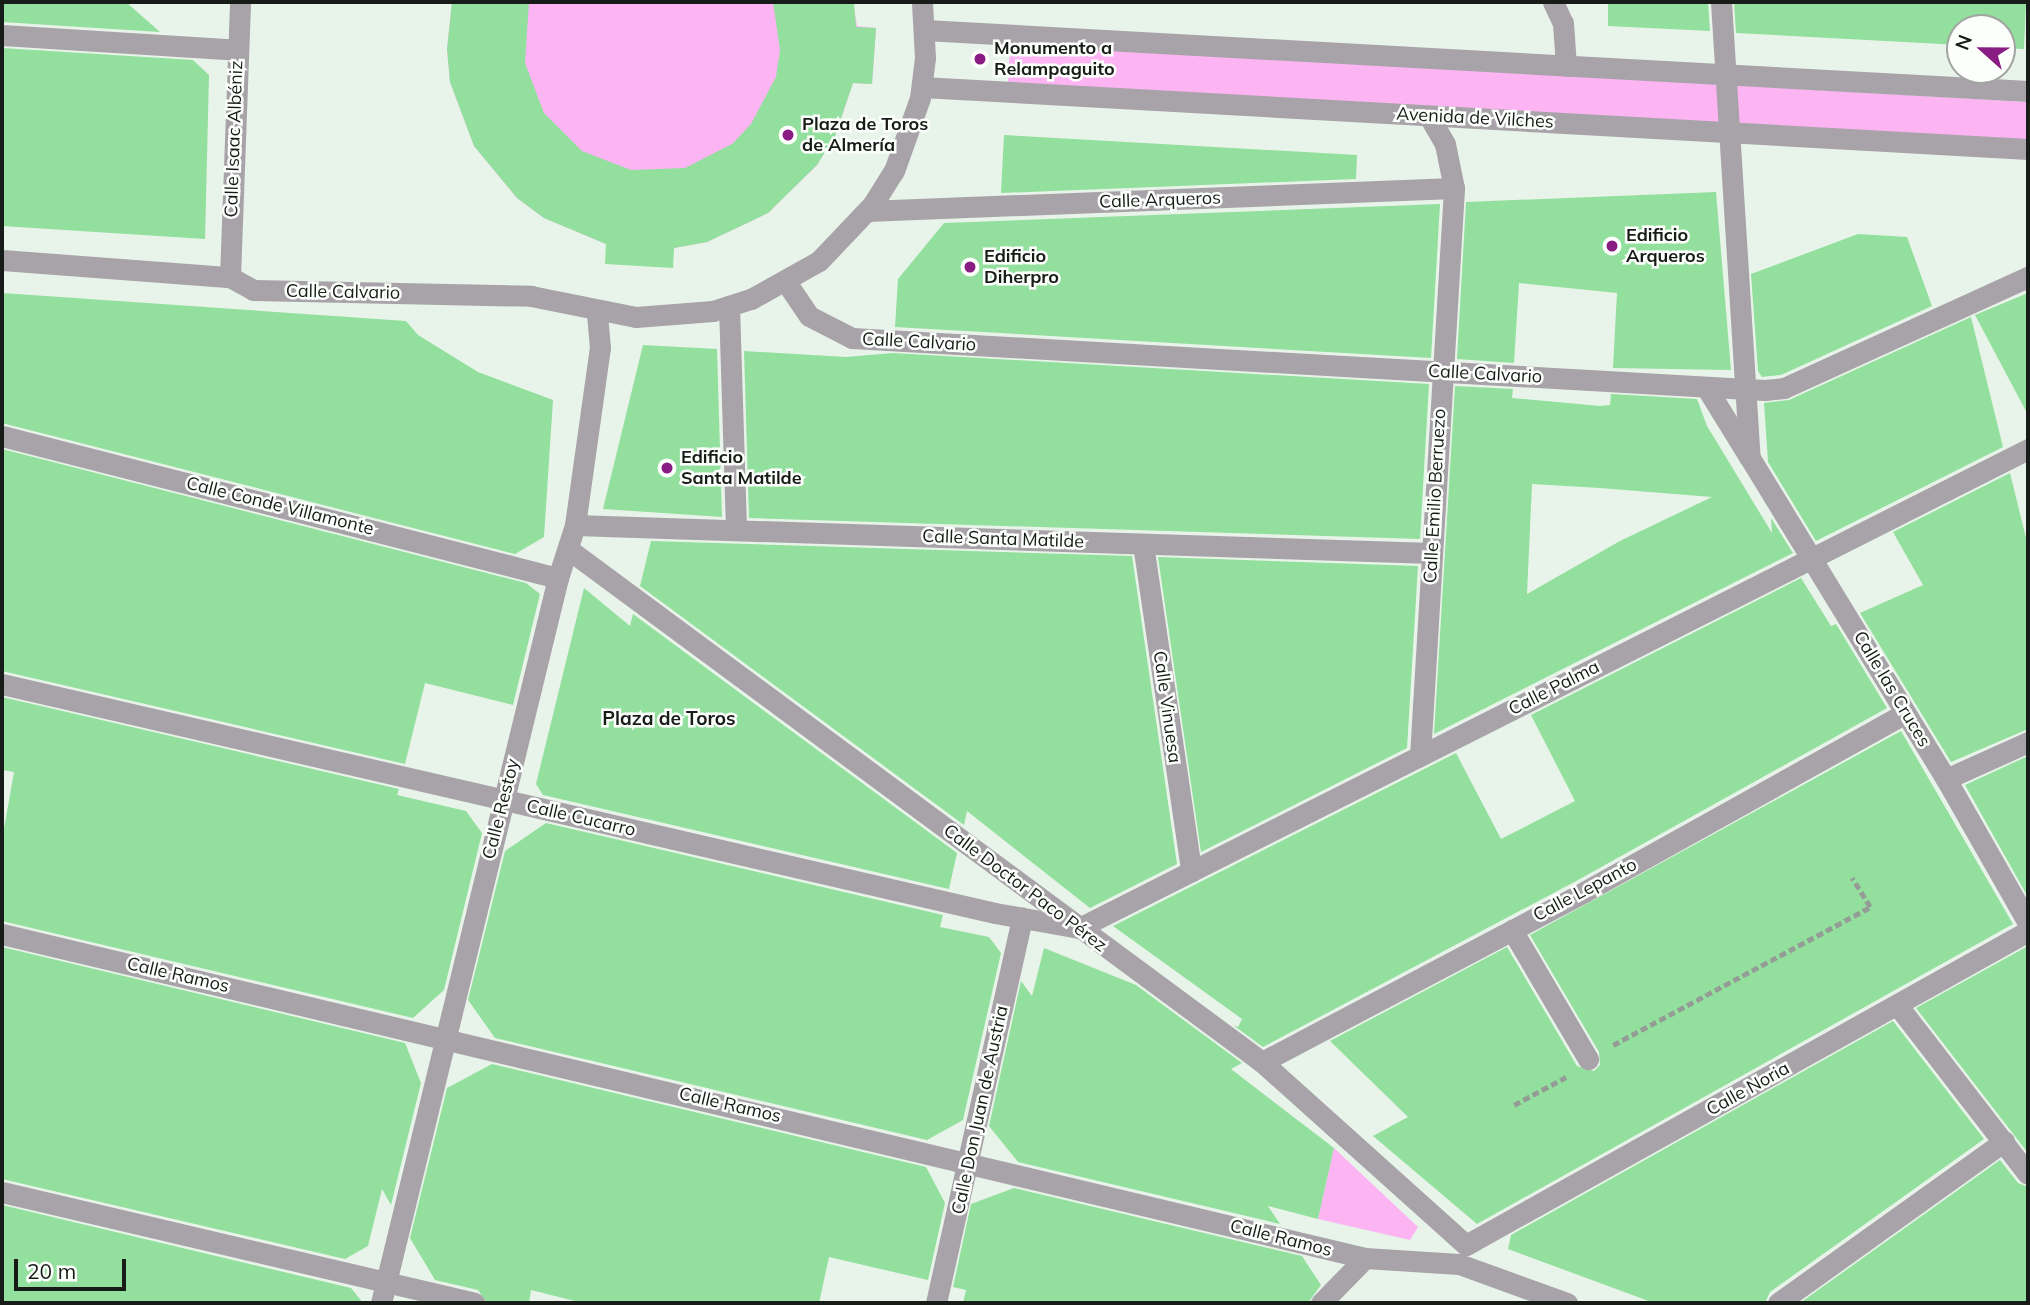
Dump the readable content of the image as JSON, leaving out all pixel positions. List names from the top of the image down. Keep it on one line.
{"streets":{"street":["Avenida de Vilches","Calle Isaac Albéniz","Calle Arqueros","Calle Calvario","Calle Emilio Berruezo","Calle Conde Villamonte","Calle Santa Matilde","Calle Palma","Calle las Cruces","Calle Vinuesa","Calle Restoy","Calle Cucarro","Calle Doctor Paco Pérez","Calle Lepanto","Calle Ramos","Calle Noria","Calle Don Juan de Austria"]},"crossings":[["Avenida de Vilches","Calle Emilio Berruezo"],["Avenida de Vilches","Calle las Cruces"],["Calle Isaac Albéniz","Calle Calvario"],["Calle Arqueros","Calle Emilio Berruezo"],["Calle Calvario","Calle Emilio Berruezo"],["Calle Calvario","Calle las Cruces"],["Calle Calvario","Calle Restoy"],["Calle Emilio Berruezo","Calle Santa Matilde"],["Calle Emilio Berruezo","Calle Palma"],["Calle Conde Villamonte","Calle Restoy"],["Calle Santa Matilde","Calle Vinuesa"],["Calle Santa Matilde","Calle Restoy"],["Calle Palma","Calle las Cruces"],["Calle Palma","Calle Vinuesa"],["Calle Palma","Calle Cucarro"],["Calle Palma","Calle Doctor Paco Pérez"],["Calle las Cruces","Calle Lepanto"],["Calle Restoy","Calle Cucarro"],["Calle Restoy","Calle Doctor Paco Pérez"],["Calle Restoy","Calle Ramos"],["Calle Cucarro","Calle Doctor Paco Pérez"],["Calle Cucarro","Calle Don Juan de Austria"],["Calle Doctor Paco Pérez","Calle Lepanto"],["Calle Doctor Paco Pérez","Calle Ramos"],["Calle Doctor Paco Pérez","Calle Noria"],["Calle Ramos","Calle Noria"],["Calle Ramos","Calle Don Juan de Austria"]],"districts":["Plaza de Toros"],"places":["Monumento a Relampaguito","Plaza de Toros de Almería","Edificio Arqueros","Edificio Diherpro","Edificio Santa Matilde"],"scale_bar":"20 m","north":"left"}
